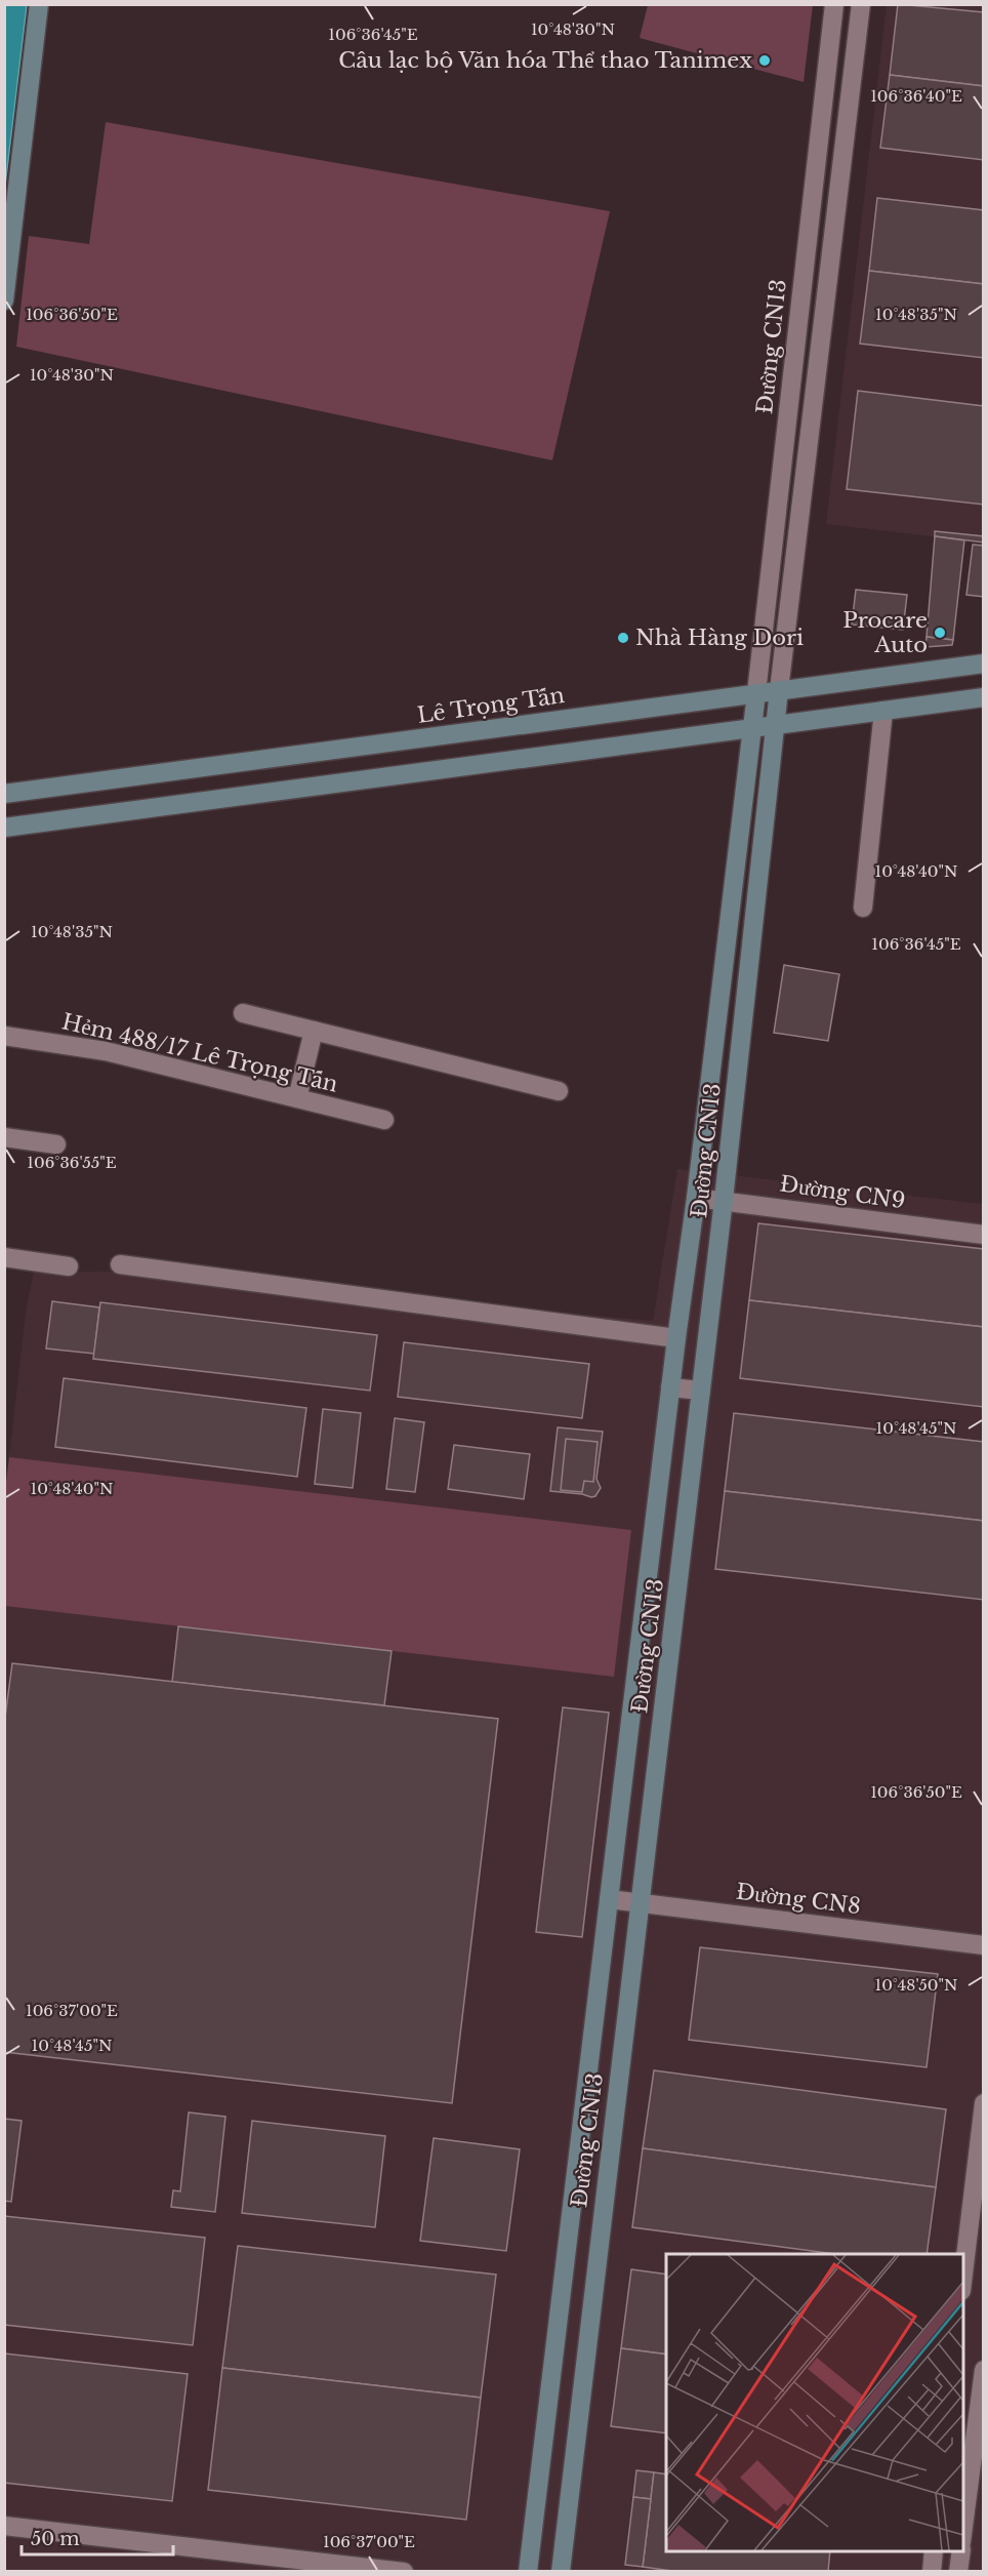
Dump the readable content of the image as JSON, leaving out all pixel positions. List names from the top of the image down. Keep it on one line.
{"streets":{"street":["Đường CN13","Lê Trọng Tấn","Hẻm 488/17 Lê Trọng Tấn","Đường CN9","Đường CN8"]},"crossings":[["Đường CN13","Lê Trọng Tấn"],["Đường CN13","Đường CN9"],["Đường CN13","Đường CN8"]],"places":["Câu lạc bộ Văn hóa Thể thao Tanimex","Procare Auto","Nhà Hàng Dori"],"scale_bar":"50 m","coordinates":["10°48'30\"N","106°36'45\"E","106°36'40\"E","10°48'35\"N","106°36'50\"E","10°48'40\"N","106°36'55\"E","10°48'45\"N","10°48'50\"N","106°37'00\"E"]}
